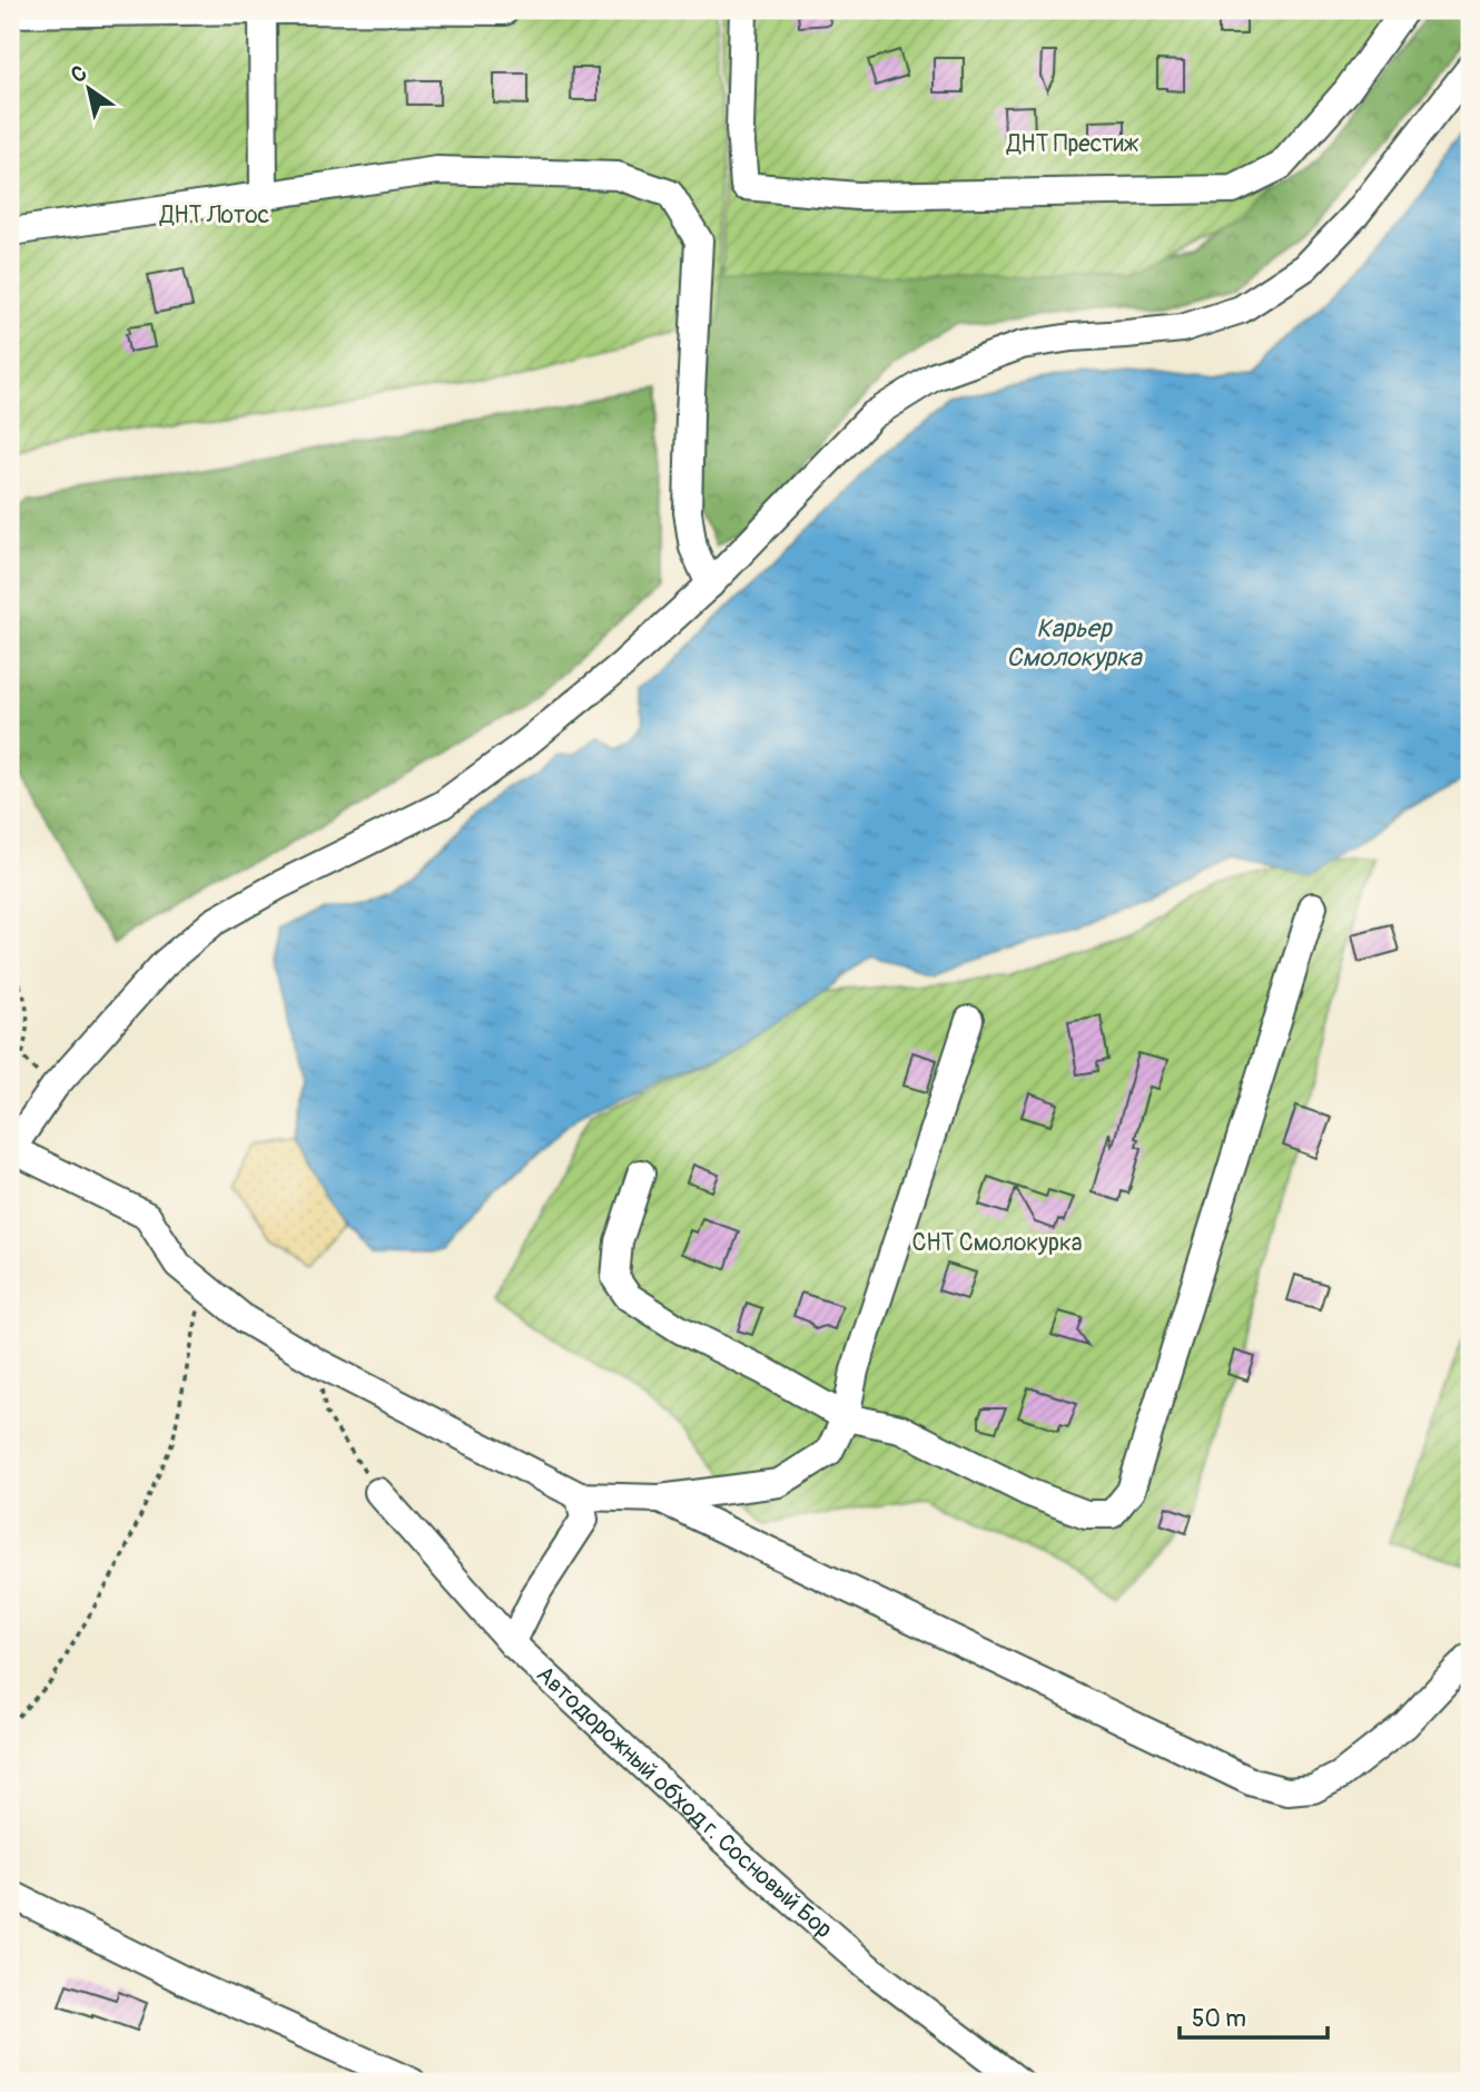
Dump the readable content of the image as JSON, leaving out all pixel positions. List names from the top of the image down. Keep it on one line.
{"streets":{"street":["Автодорожный обход г. Сосновый Бор"]},"water":["Карьер Смолокурка"],"parks":["ДНТ Престиж","ДНТ Лотос","СНТ Смолокурка"],"scale_bar":"50 m","north":"top left"}
